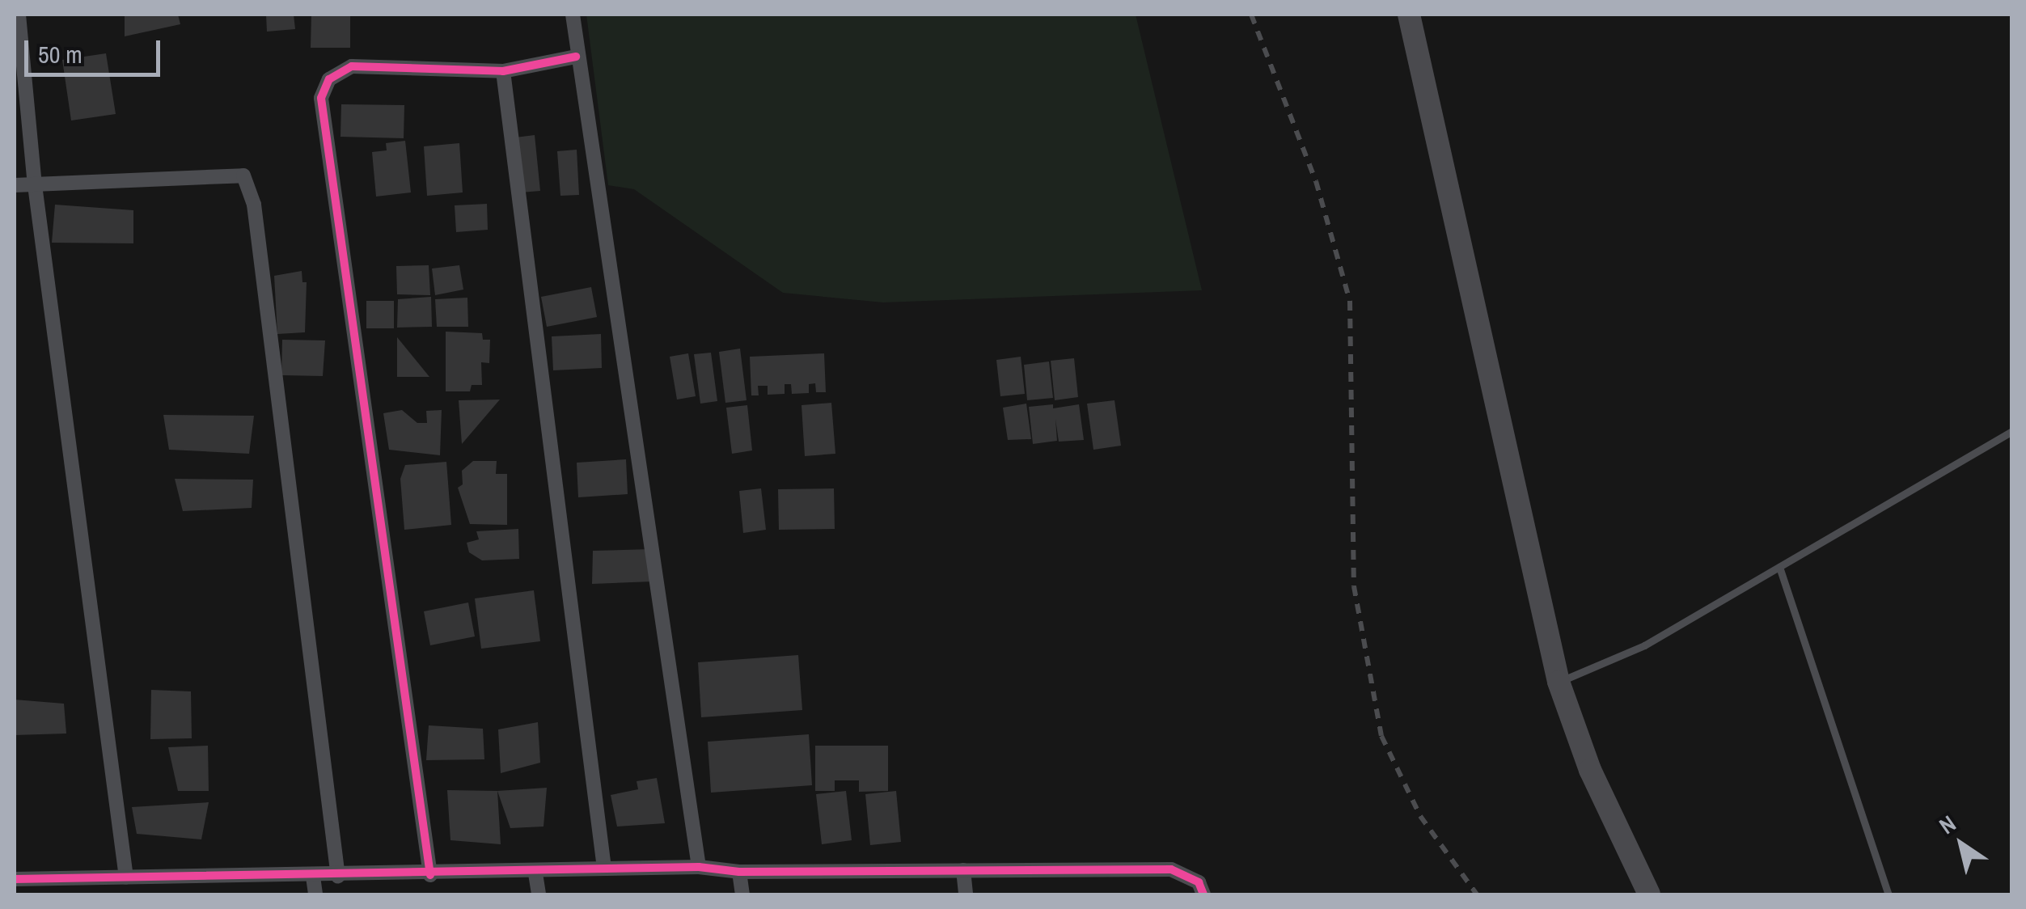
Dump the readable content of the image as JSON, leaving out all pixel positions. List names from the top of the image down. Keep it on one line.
{"scale_bar":"50 m","north":"top left"}
